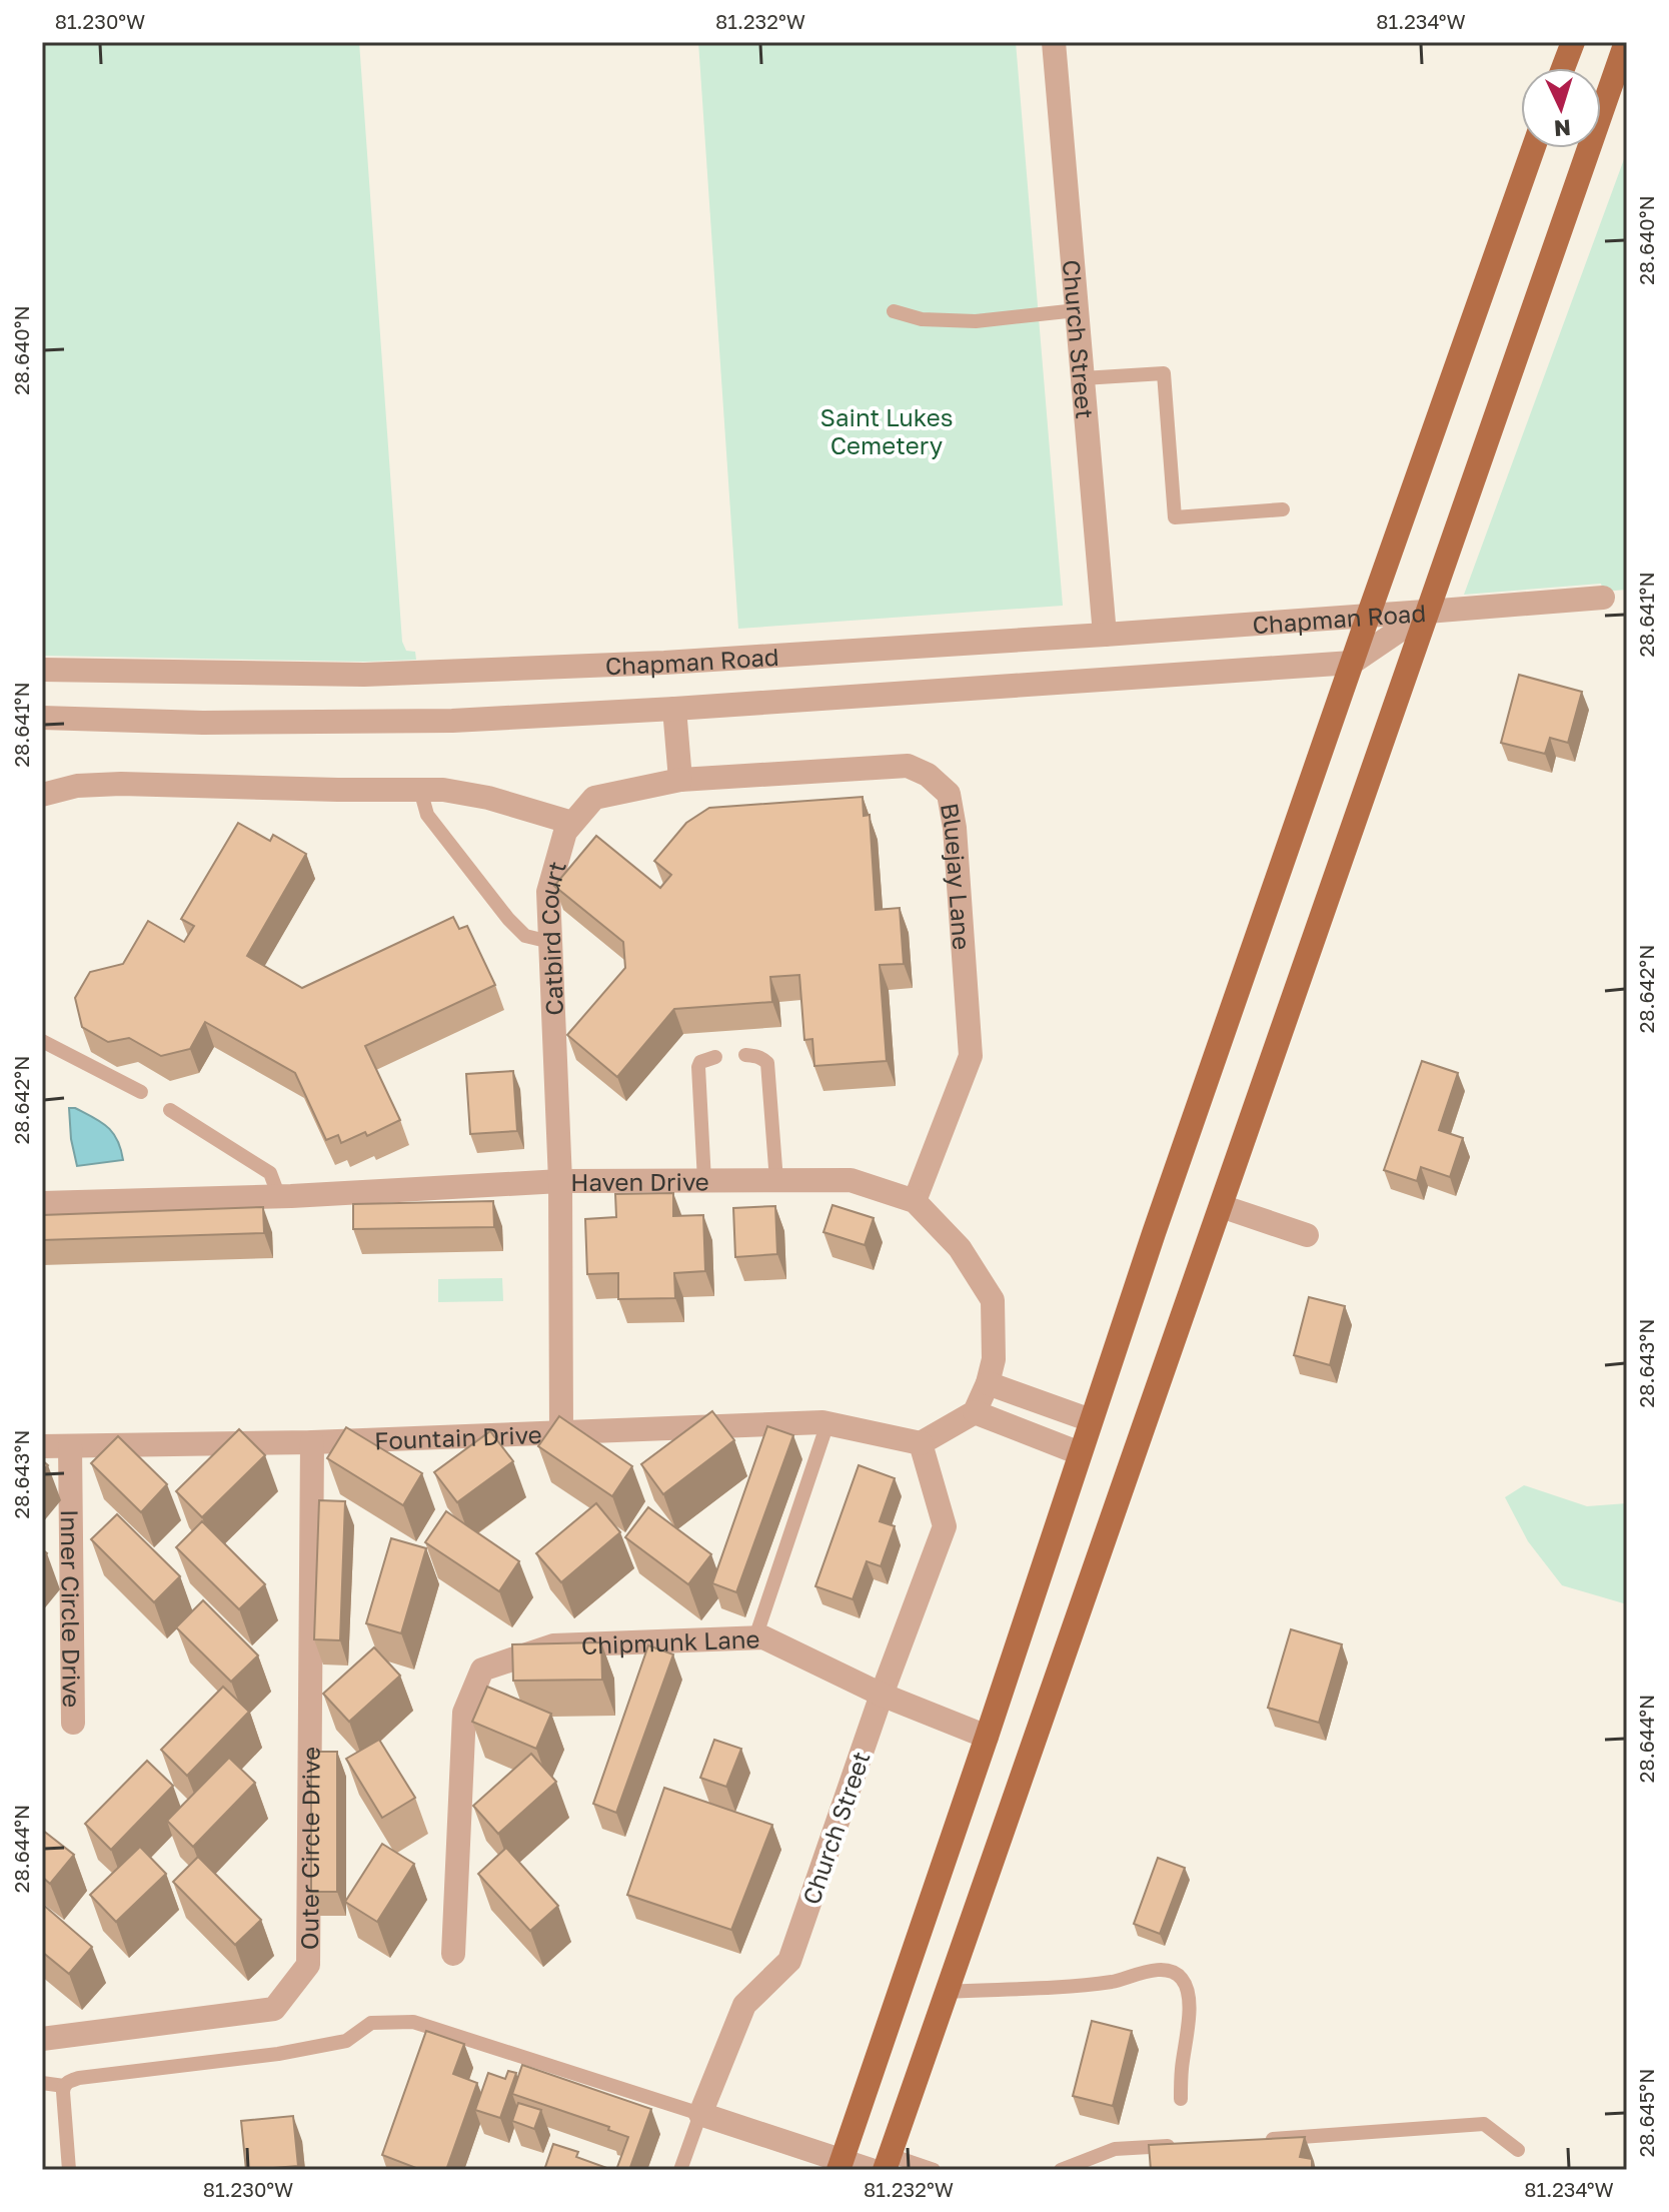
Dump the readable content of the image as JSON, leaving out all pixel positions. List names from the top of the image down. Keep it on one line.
{"streets":{"street":["Church Street","Chapman Road","Bluejay Lane","Catbird Court","Haven Drive","Fountain Drive","Inner Circle Drive","Chipmunk Lane","Outer Circle Drive"]},"crossings":[["Church Street","Chapman Road"],["Church Street","Fountain Drive"],["Church Street","Chipmunk Lane"],["Bluejay Lane","Catbird Court"],["Bluejay Lane","Haven Drive"],["Catbird Court","Haven Drive"],["Catbird Court","Fountain Drive"],["Fountain Drive","Inner Circle Drive"],["Fountain Drive","Outer Circle Drive"]],"parks":["Saint Lukes Cemetery"],"north":"bottom","coordinates":["81.230°W","81.232°W","81.234°W","28.640°N","28.641°N","28.642°N","28.643°N","28.644°N","28.645°N"]}
